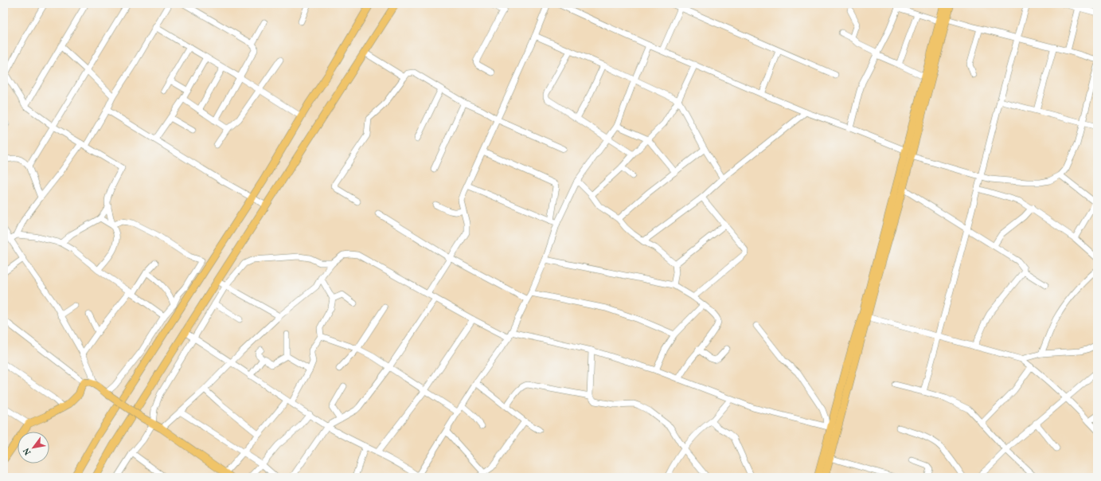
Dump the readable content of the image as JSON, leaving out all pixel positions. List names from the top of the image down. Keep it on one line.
{"north":"bottom left"}
